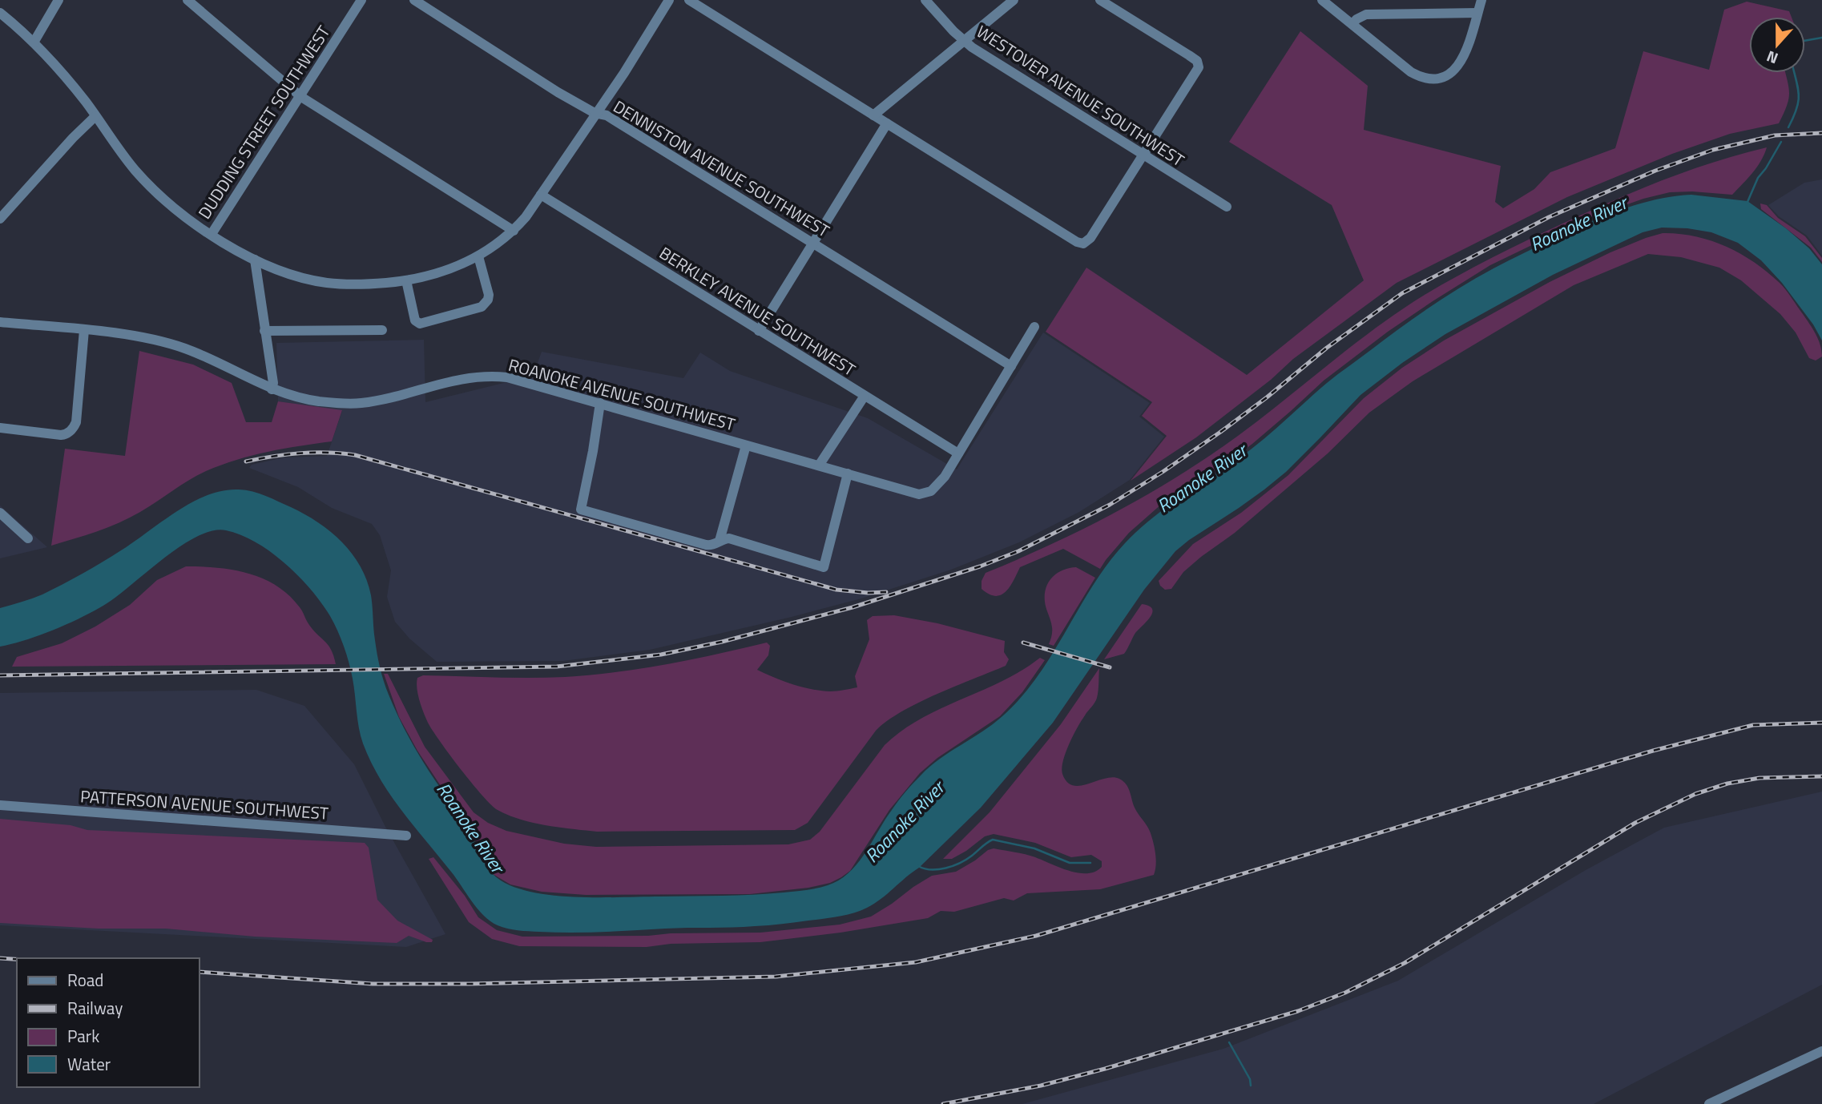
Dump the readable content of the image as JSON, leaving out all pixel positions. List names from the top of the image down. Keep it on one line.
{"streets":{"street":["WESTOVER AVENUE SOUTHWEST","DUDDING STREET SOUTHWEST","DENNISTON AVENUE SOUTHWEST","BERKLEY AVENUE SOUTHWEST","ROANOKE AVENUE SOUTHWEST","PATTERSON AVENUE SOUTHWEST"]},"crossings":[["DENNISTON AVENUE SOUTHWEST","ROANOKE AVENUE SOUTHWEST"],["BERKLEY AVENUE SOUTHWEST","ROANOKE AVENUE SOUTHWEST"]],"water":["Roanoke River"],"legend":["Road","Railway","Park","Water"],"north":"bottom"}
